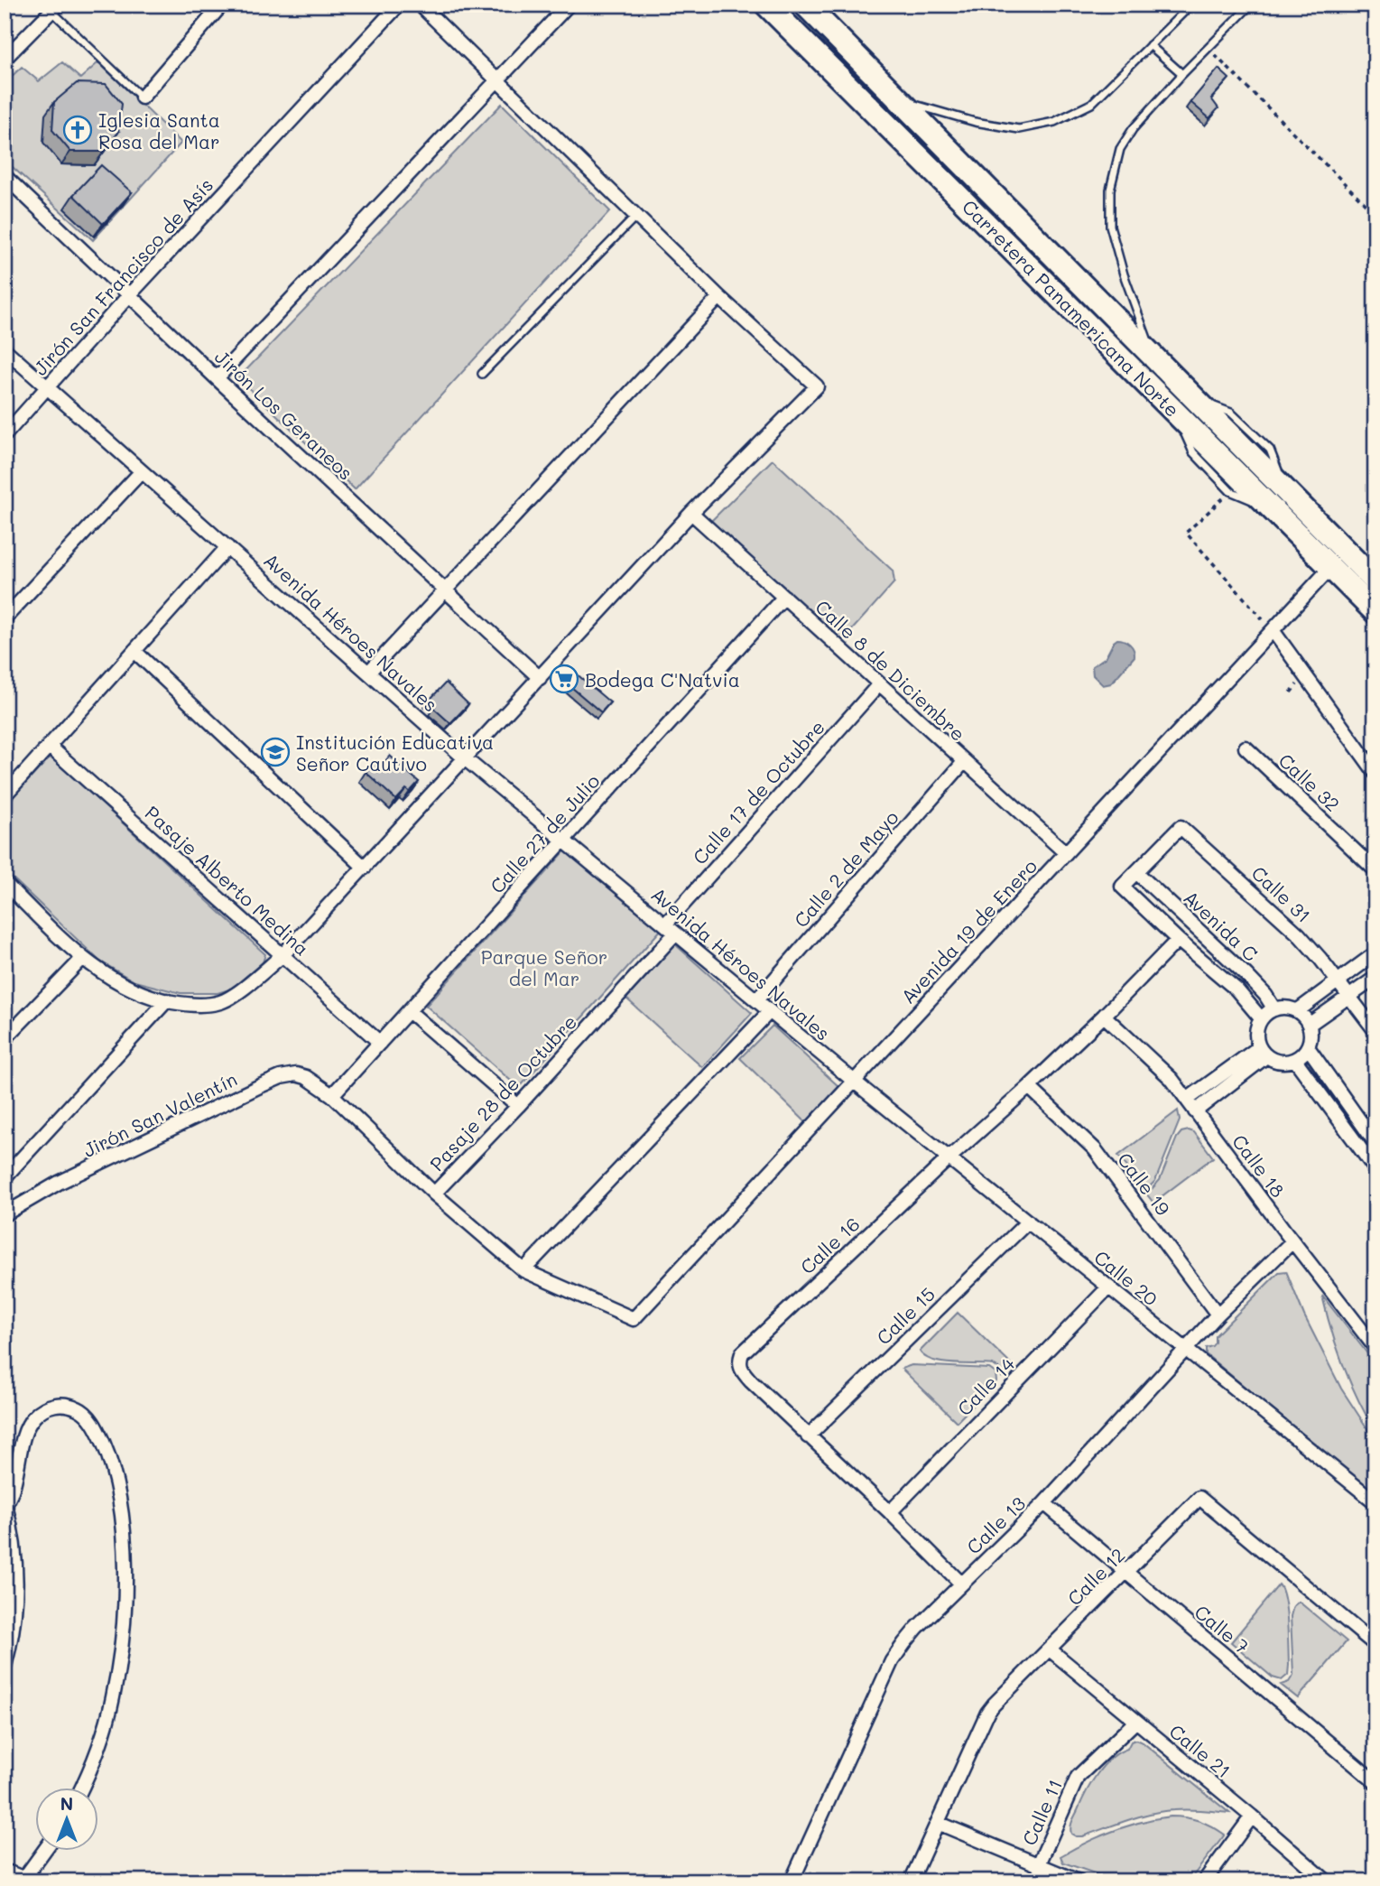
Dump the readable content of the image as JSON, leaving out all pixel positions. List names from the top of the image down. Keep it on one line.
{"streets":{"highway":["Carretera Panamericana Norte"],"street":["Jirón San Francisco de Asís","Jirón Los Geraneos","Avenida Héroes Navales","Calle 8 de Diciembre","Calle 32","Calle 17 de Octubre","Calle 27 de Julio","Calle 2 de Mayo","Pasaje Alberto Medina","Calle 31","Avenida C","Avenida 19 de Enero","Pasaje 28 de Octubre","Jirón San Valentín","Calle 18","Calle 19","Calle 16","Calle 20","Calle 15","Calle 14","Calle 13","Calle 12","Calle 7","Calle 21","Calle 11"]},"crossings":[["Jirón San Francisco de Asís","Jirón Los Geraneos"],["Jirón San Francisco de Asís","Avenida Héroes Navales"],["Carretera Panamericana Norte","Avenida 19 de Enero"],["Avenida Héroes Navales","Calle 17 de Octubre"],["Avenida Héroes Navales","Calle 27 de Julio"],["Avenida Héroes Navales","Calle 2 de Mayo"],["Avenida Héroes Navales","Avenida 19 de Enero"],["Avenida Héroes Navales","Pasaje 28 de Octubre"],["Avenida Héroes Navales","Calle 20"],["Calle 8 de Diciembre","Calle 17 de Octubre"],["Calle 8 de Diciembre","Calle 27 de Julio"],["Calle 8 de Diciembre","Calle 2 de Mayo"],["Calle 8 de Diciembre","Avenida 19 de Enero"],["Calle 17 de Octubre","Pasaje 28 de Octubre"],["Calle 27 de Julio","Pasaje Alberto Medina"],["Calle 27 de Julio","Jirón San Valentín"],["Calle 31","Avenida C"],["Avenida C","Calle 16"],["Avenida 19 de Enero","Jirón San Valentín"],["Avenida 19 de Enero","Calle 20"],["Pasaje 28 de Octubre","Jirón San Valentín"],["Calle 18","Calle 16"],["Calle 18","Calle 13"],["Calle 19","Calle 16"],["Calle 19","Calle 13"],["Calle 16","Calle 20"],["Calle 16","Calle 15"],["Calle 16","Calle 14"],["Calle 16","Calle 13"],["Calle 20","Calle 15"],["Calle 20","Calle 14"],["Calle 20","Calle 13"],["Calle 13","Calle 7"],["Calle 12","Calle 7"],["Calle 12","Calle 21"],["Calle 21","Calle 11"]],"parks":["Parque Señor del Mar"],"places":{"church":["Iglesia Santa Rosa del Mar"],"supermarket":["Bodega C'Natvia"],"school or university":["Institución Educativa Señor Cautivo"]},"north":"top"}
